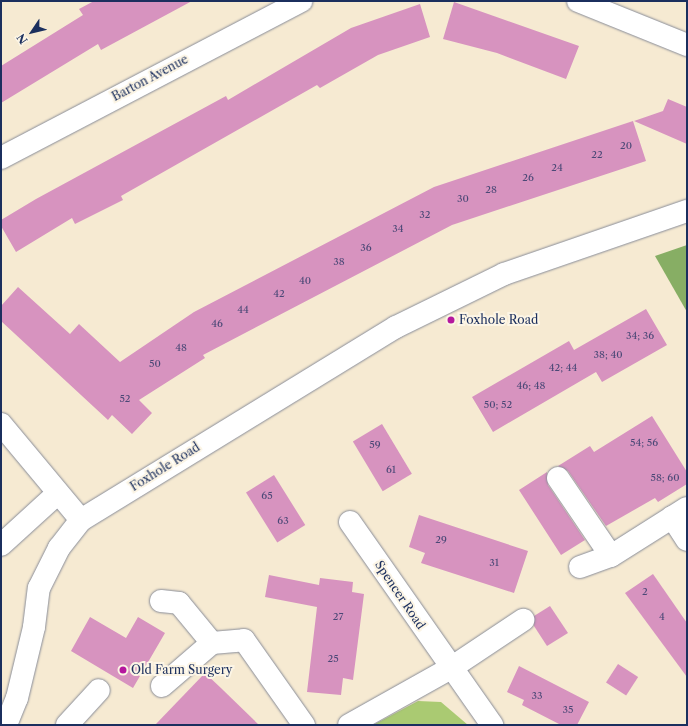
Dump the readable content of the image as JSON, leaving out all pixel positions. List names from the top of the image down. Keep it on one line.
{"streets":{"street":["Barton Avenue","Foxhole Road","Spencer Road"]},"places":["Foxhole Road","Old Farm Surgery"],"house_numbers":["20","22","24","26","28","30","32","34","36","38","40","42","44","46","34; 36","48","38; 40","50","42; 44","46; 48","52","50; 52","54; 56","59","61","58; 60","65","63","29","31","2","27","4","25","33","35"],"north":"bottom left"}
